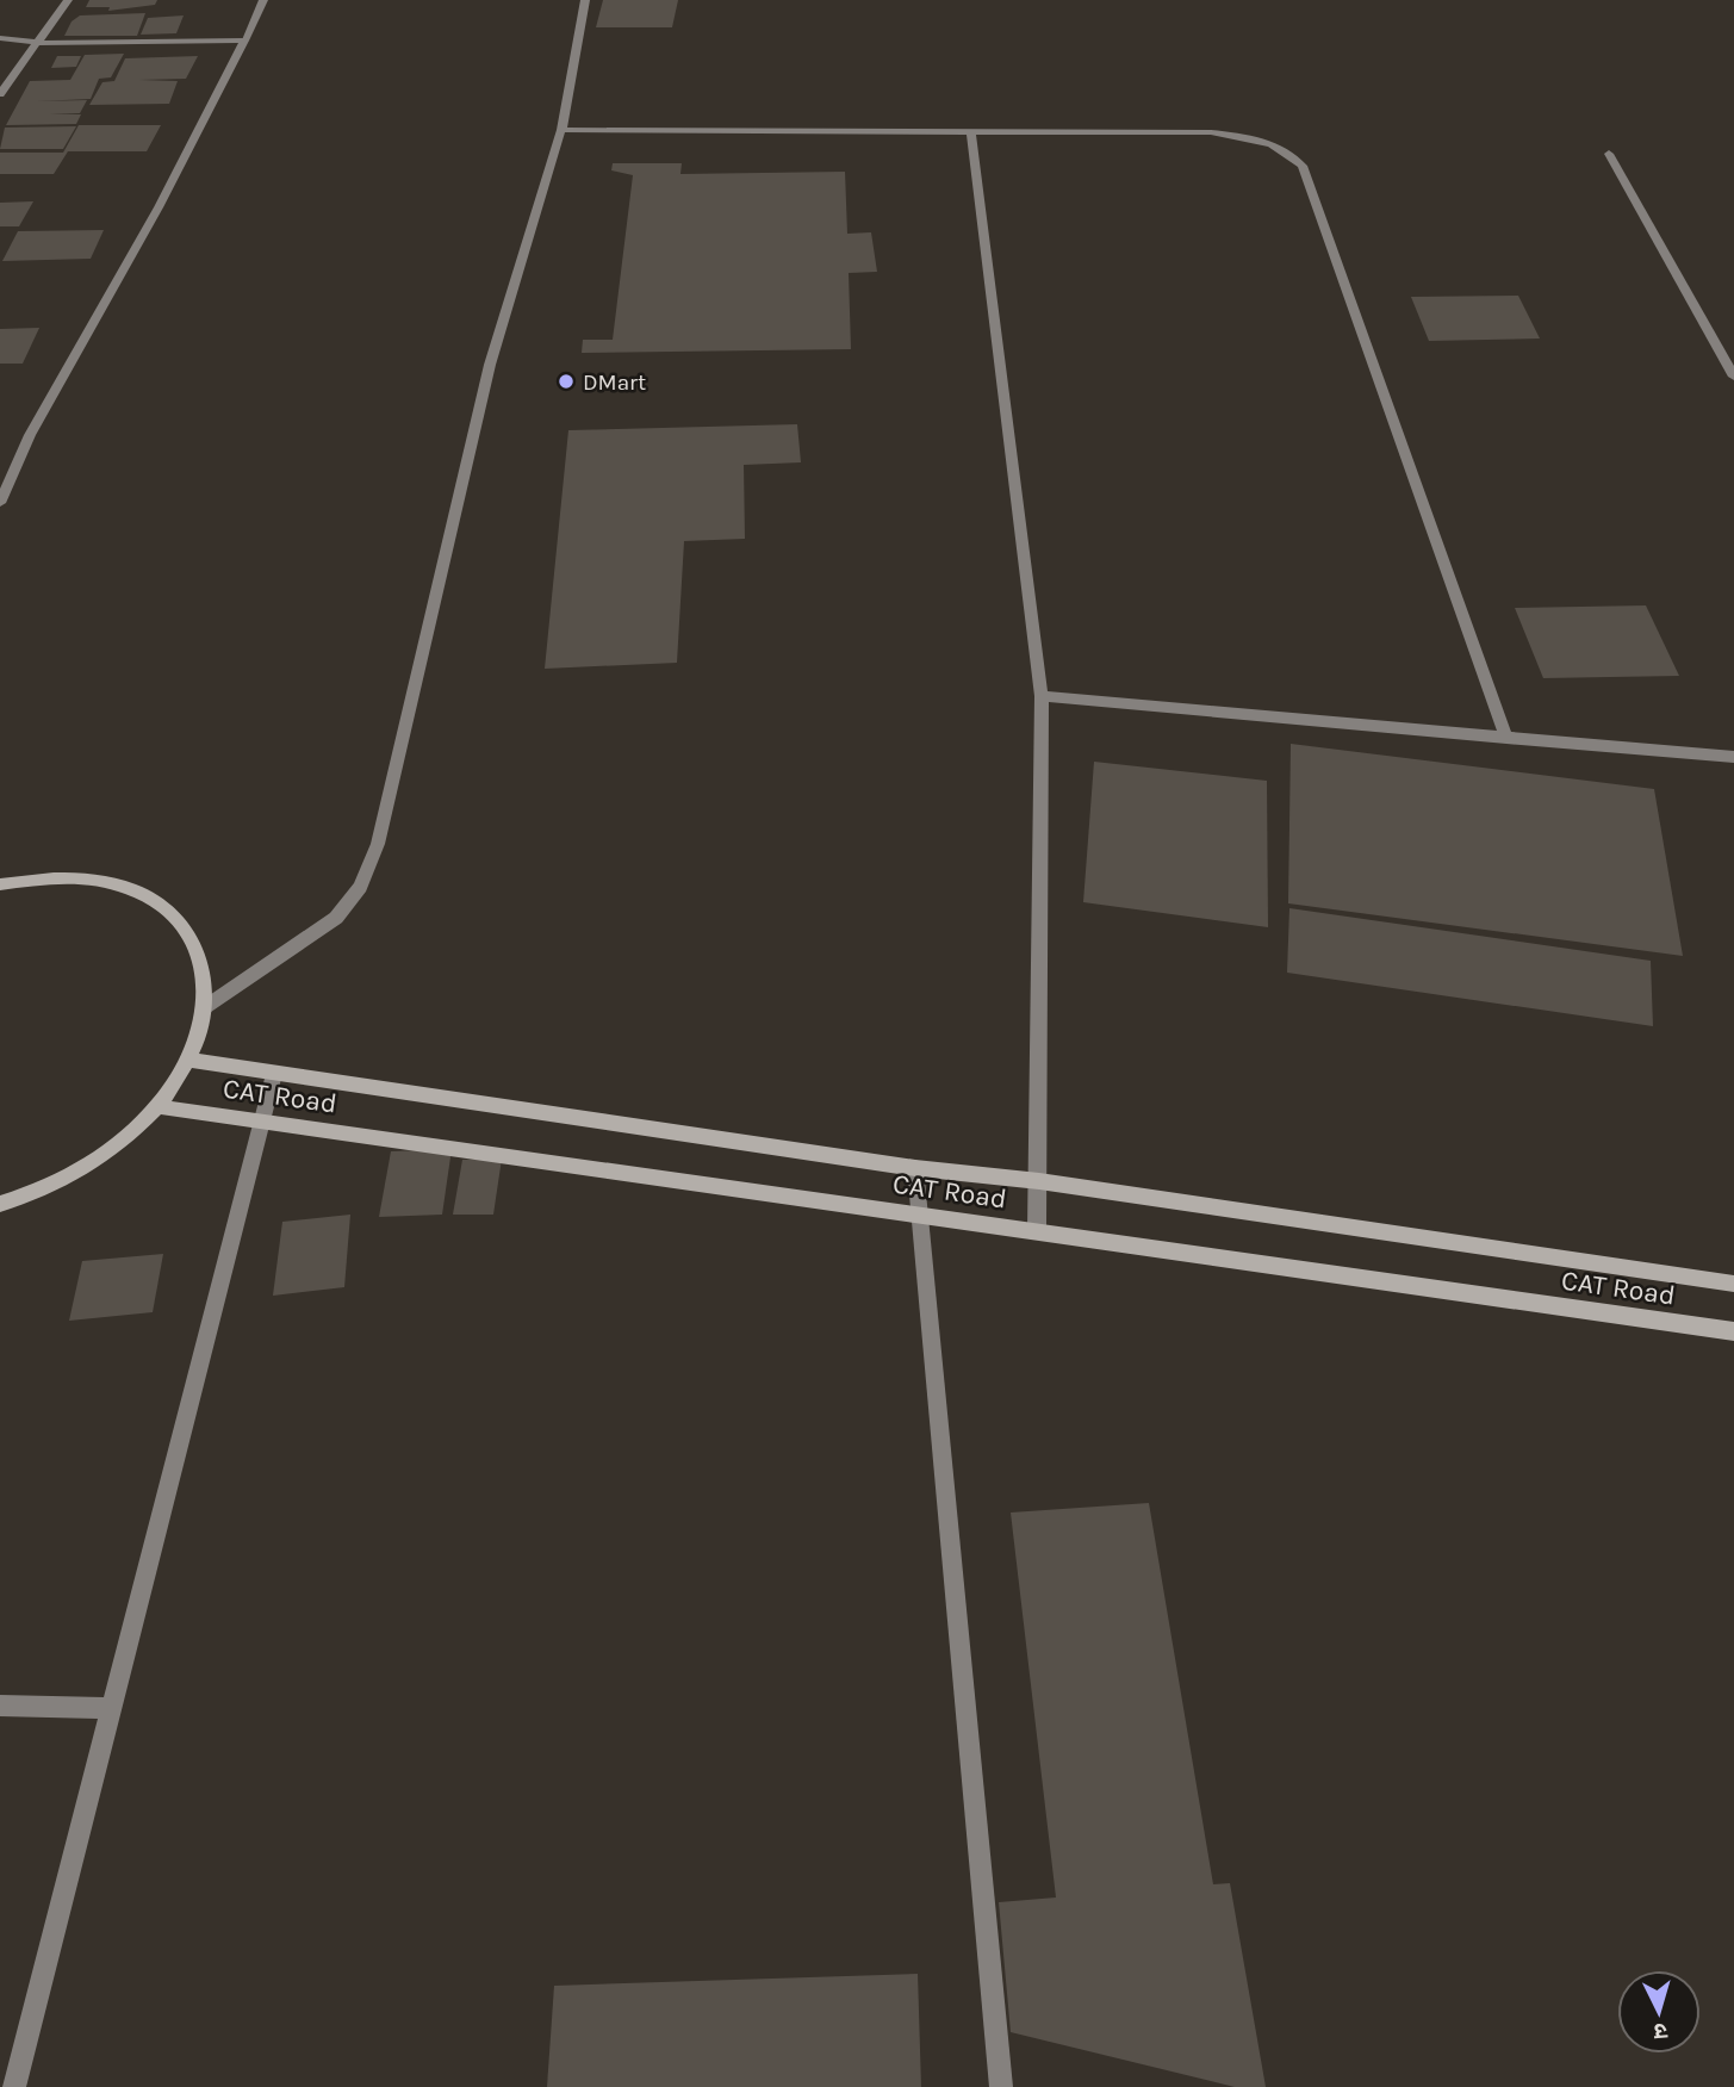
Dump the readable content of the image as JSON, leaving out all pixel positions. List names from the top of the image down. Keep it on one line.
{"streets":{"street":["CAT Road"]},"places":["DMart"],"north":"bottom"}
